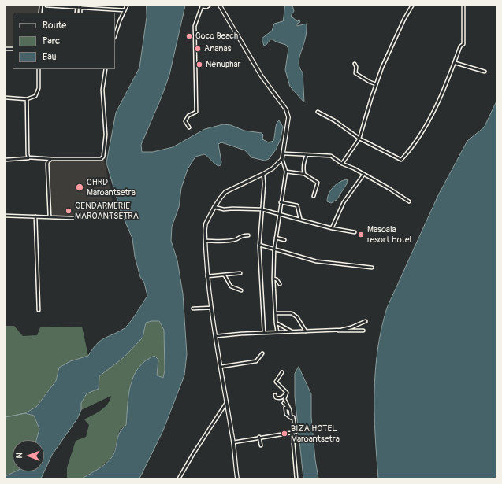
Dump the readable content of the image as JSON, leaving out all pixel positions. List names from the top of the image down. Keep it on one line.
{"places":["Coco Beach","Ananas","Nénuphar","CHRD Maroantsetra","GENDARMERIE MAROANTSETRA","Masoala resort Hotel","BIZA HOTEL Maroantsetra"],"legend":["Route","Parc","Eau"],"north":"left"}
